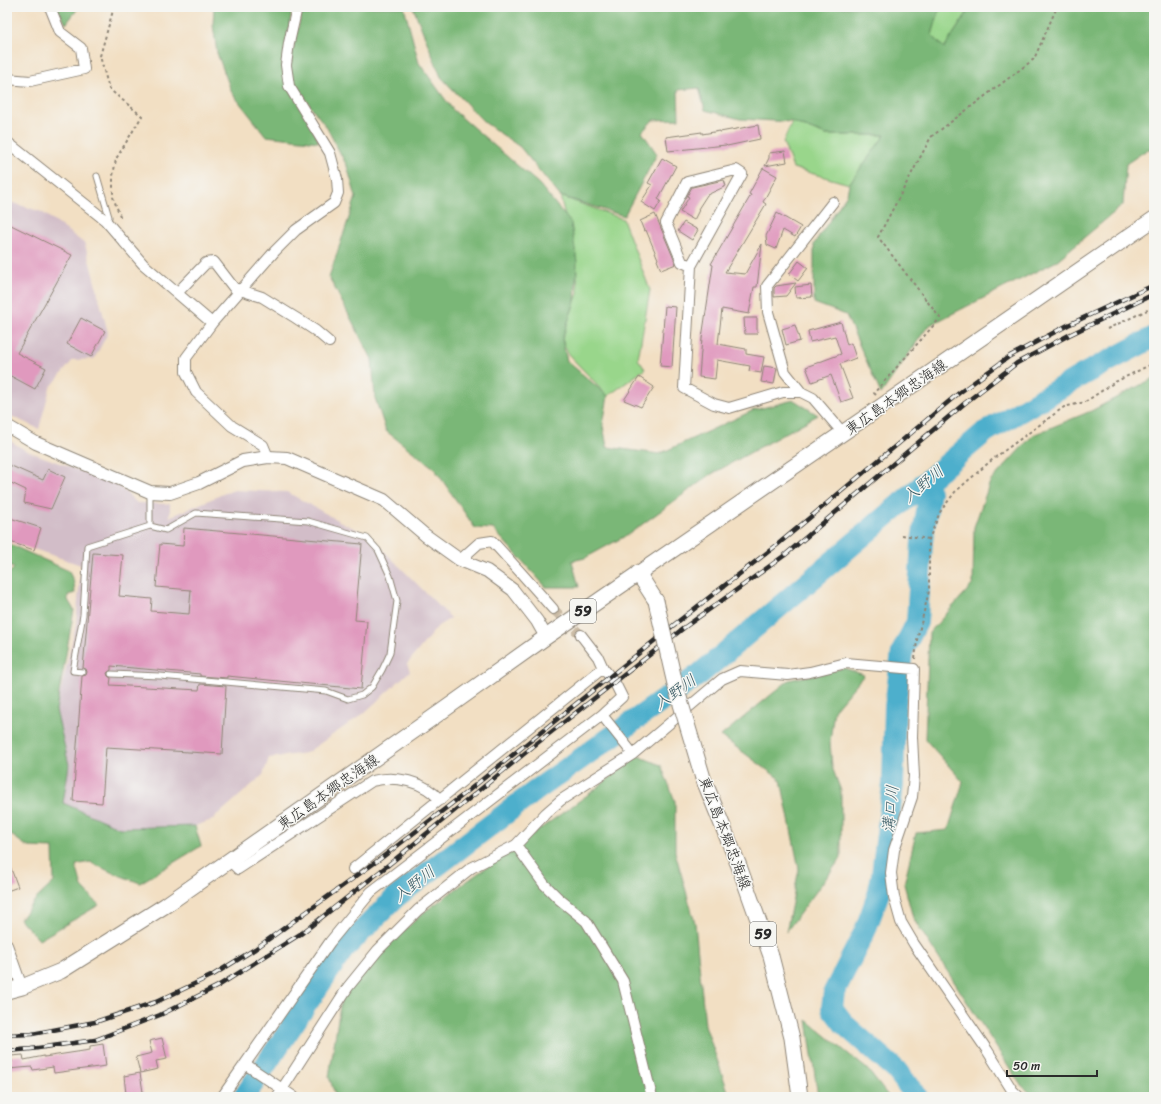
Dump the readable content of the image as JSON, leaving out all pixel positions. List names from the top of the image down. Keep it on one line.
{"streets":{"main road":["東広島本郷忠海線","59"]},"water":["入野川","溝口川"],"scale_bar":"50 m"}
